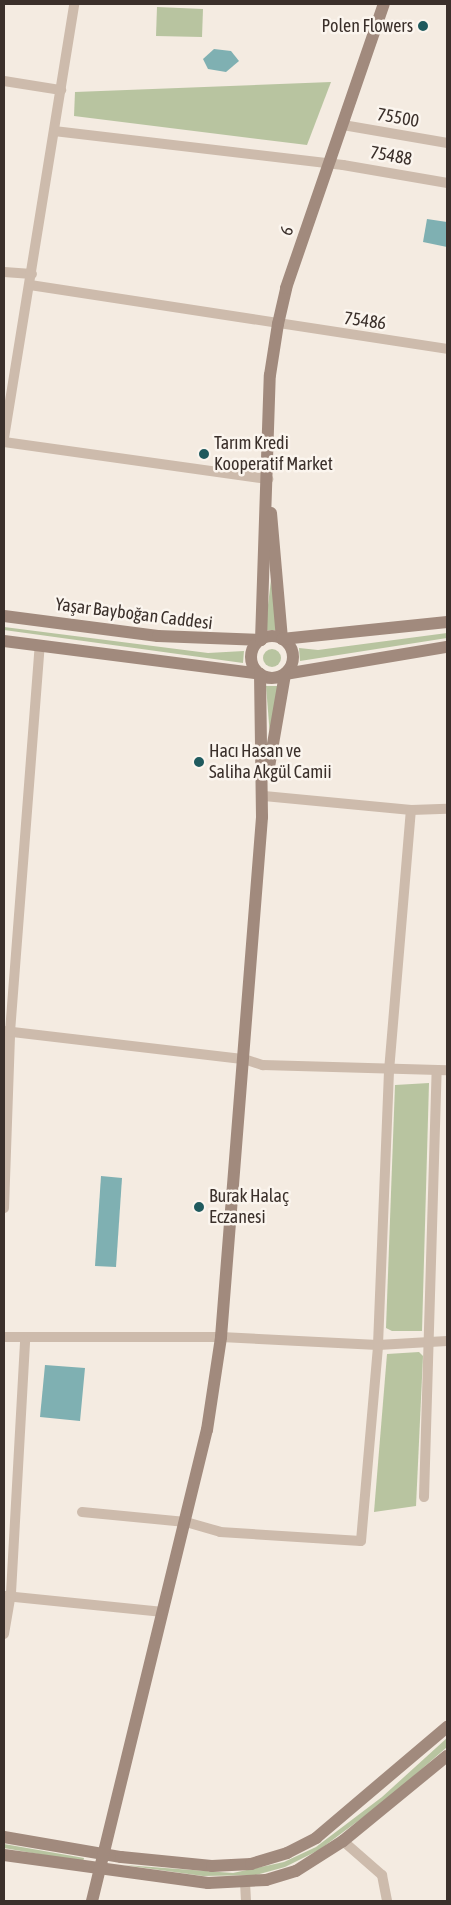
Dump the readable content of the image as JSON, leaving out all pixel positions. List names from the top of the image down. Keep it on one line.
{"streets":{"street":["75500","75488","6","75486","Yaşar Bayboğan Caddesi"]},"crossings":[["75500","6"],["75488","6"],["6","75486"]],"places":["Polen Flowers","Tarım Kredi Kooperatif Market","Hacı Hasan ve Saliha Akgül Camii","Burak Halaç Eczanesi"]}
